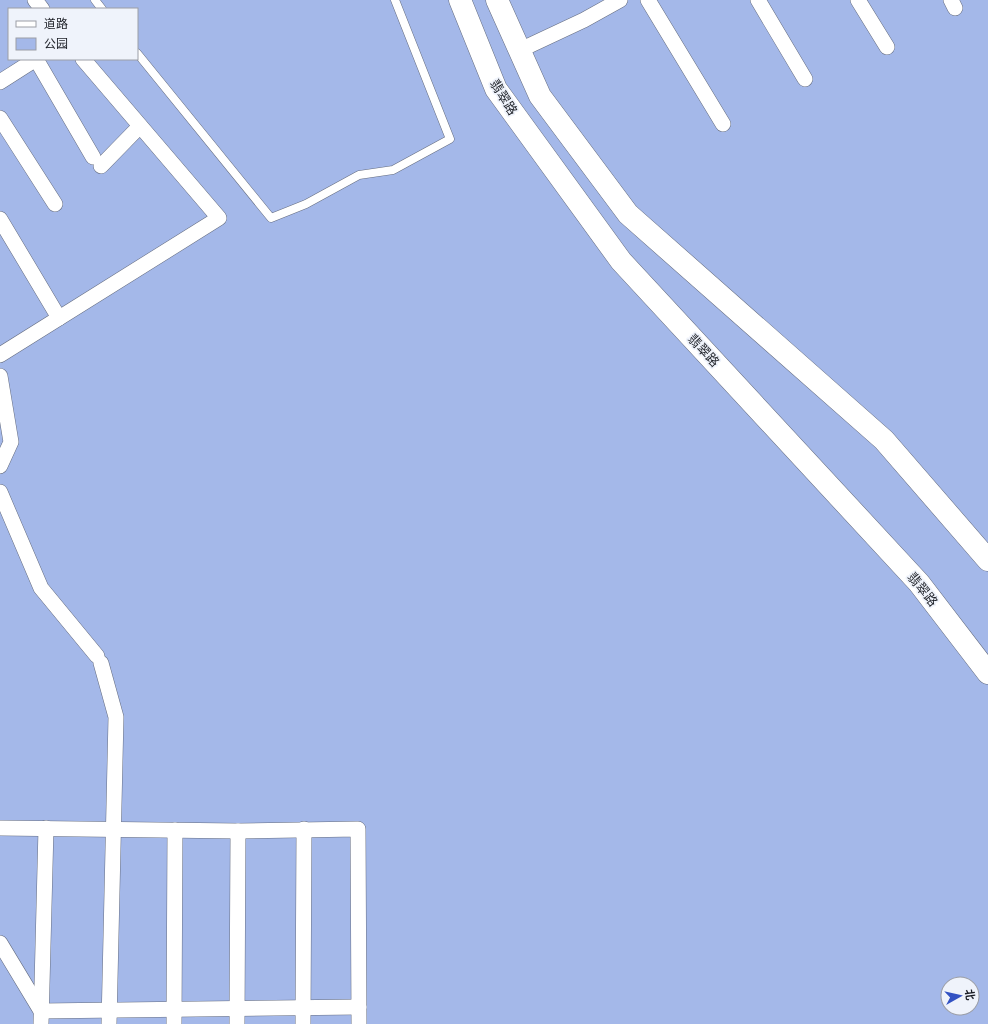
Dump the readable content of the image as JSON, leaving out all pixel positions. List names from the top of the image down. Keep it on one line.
{"streets":{"main road":["翡翠路"]},"legend":["道路","公园"],"north":"right"}
